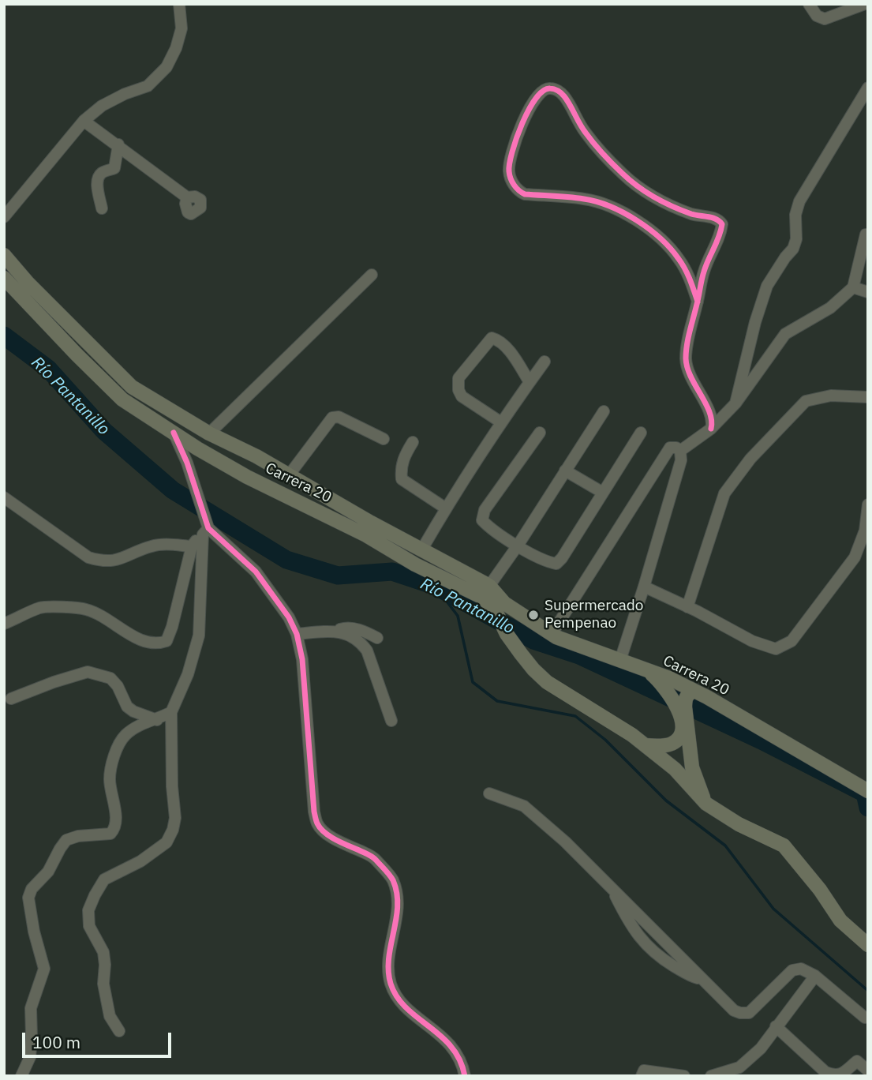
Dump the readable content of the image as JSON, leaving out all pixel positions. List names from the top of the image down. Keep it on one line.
{"streets":{"main road":["Carrera 20"]},"water":["Río Pantanillo"],"places":["Supermercado Pempenao"],"scale_bar":"100 m"}
